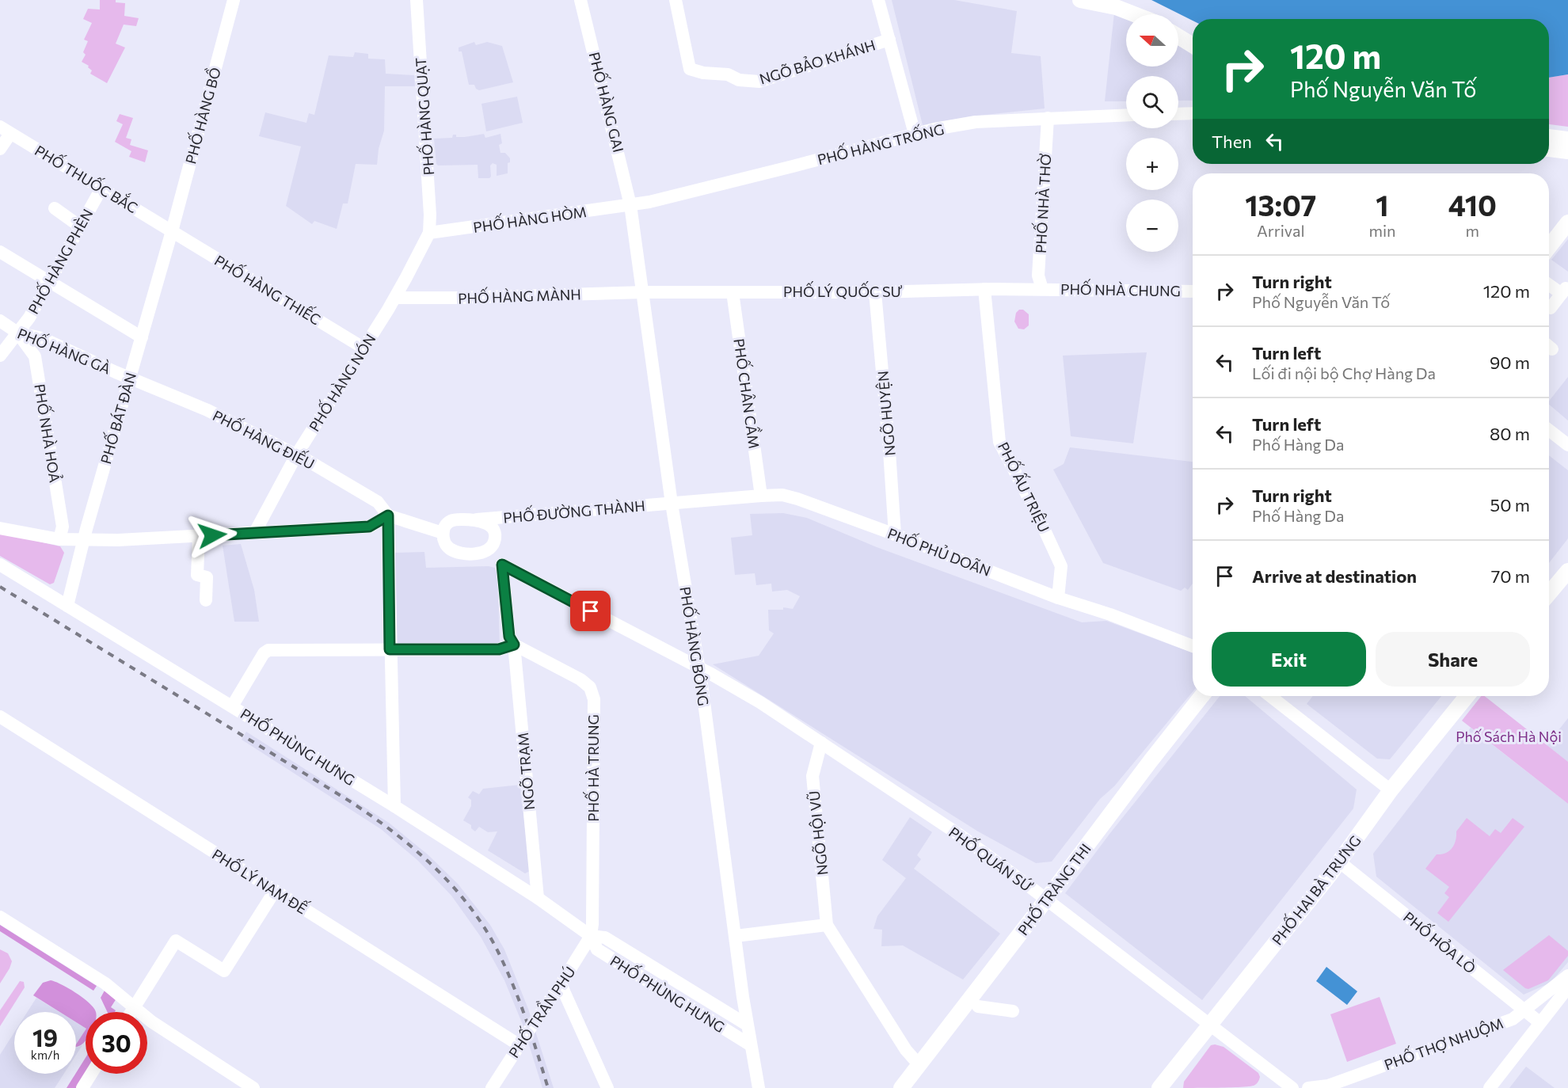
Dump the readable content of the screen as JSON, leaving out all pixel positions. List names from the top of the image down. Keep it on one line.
{"streets":{"main road":["PHỐ TRÀNG THI","PHỐ HAI BÀ TRƯNG"],"street":["NGÕ BẢO KHÁNH","PHỐ HÀNG GAI","PHỐ HÀNG BỒ","PHỐ HÀNG QUẠT","PHỐ HÀNG TRỐNG","PHỐ THUỐC BẮC","PHỐ NHÀ THỜ","PHỐ HÀNG HÒM","PHỐ HÀNG PHÈN","PHỐ HÀNG THIẾC","PHỐ NHÀ CHUNG","PHỐ LÝ QUỐC SƯ","PHỐ HÀNG MÀNH","PHỐ HÀNG GÀ","PHỐ HÀNG NÓN","PHỐ CHÂN CẦM","NGÕ HUYỆN","PHỐ BÁT ĐÀN","PHỐ NHÀ HOẢ","PHỐ HÀNG ĐIẾU","PHỐ ẤU TRIỆU","PHỐ ĐƯỜNG THÀNH","PHỐ PHỦ DOÃN","PHỐ HÀNG BÔNG","PHỐ PHÙNG HƯNG","PHỐ HÀ TRUNG","NGÕ TRẠM","NGÕ HỘI VŨ","PHỐ QUÁN SỨ","PHỐ LÝ NAM ĐẾ","PHỐ HỎA LÒ","PHỐ TRẦN PHÚ","PHỐ THỢ NHUỘM"]},"crossings":[["PHỐ HÀNG GAI","PHỐ HÀNG TRỐNG"],["PHỐ HÀNG GAI","PHỐ HÀNG HÒM"],["PHỐ HÀNG GAI","PHỐ HÀNG BÔNG"],["PHỐ HÀNG BỒ","PHỐ THUỐC BẮC"],["PHỐ HÀNG BỒ","PHỐ HÀNG THIẾC"],["PHỐ HÀNG BỒ","PHỐ BÁT ĐÀN"],["PHỐ HÀNG QUẠT","PHỐ HÀNG HÒM"],["PHỐ HÀNG QUẠT","PHỐ HÀNG NÓN"],["PHỐ HÀNG TRỐNG","PHỐ NHÀ THỜ"],["PHỐ HÀNG TRỐNG","PHỐ HÀNG HÒM"],["PHỐ HÀNG TRỐNG","PHỐ HÀNG BÔNG"],["PHỐ THUỐC BẮC","PHỐ HÀNG PHÈN"],["PHỐ THUỐC BẮC","PHỐ HÀNG THIẾC"],["PHỐ THUỐC BẮC","PHỐ BÁT ĐÀN"],["PHỐ NHÀ THỜ","PHỐ NHÀ CHUNG"],["PHỐ NHÀ THỜ","PHỐ LÝ QUỐC SƯ"],["PHỐ HÀNG HÒM","PHỐ HÀNG NÓN"],["PHỐ HÀNG HÒM","PHỐ HÀNG BÔNG"],["PHỐ HÀNG PHÈN","PHỐ HÀNG GÀ"],["PHỐ HÀNG PHÈN","PHỐ NHÀ HOẢ"],["PHỐ HÀNG THIẾC","PHỐ HÀNG NÓN"],["PHỐ HÀNG THIẾC","PHỐ BÁT ĐÀN"],["PHỐ NHÀ CHUNG","PHỐ LÝ QUỐC SƯ"],["PHỐ LÝ QUỐC SƯ","PHỐ HÀNG MÀNH"],["PHỐ LÝ QUỐC SƯ","PHỐ CHÂN CẦM"],["PHỐ LÝ QUỐC SƯ","NGÕ HUYỆN"],["PHỐ LÝ QUỐC SƯ","PHỐ ẤU TRIỆU"],["PHỐ LÝ QUỐC SƯ","PHỐ HÀNG BÔNG"],["PHỐ HÀNG MÀNH","PHỐ HÀNG NÓN"],["PHỐ HÀNG MÀNH","PHỐ HÀNG BÔNG"],["PHỐ HÀNG GÀ","PHỐ BÁT ĐÀN"],["PHỐ HÀNG GÀ","PHỐ NHÀ HOẢ"],["PHỐ HÀNG GÀ","PHỐ HÀNG ĐIẾU"],["PHỐ HÀNG NÓN","PHỐ HÀNG ĐIẾU"],["PHỐ CHÂN CẦM","PHỐ PHỦ DOÃN"],["NGÕ HUYỆN","PHỐ PHỦ DOÃN"],["PHỐ BÁT ĐÀN","PHỐ HÀNG ĐIẾU"],["PHỐ BÁT ĐÀN","PHỐ PHÙNG HƯNG"],["PHỐ ẤU TRIỆU","PHỐ PHỦ DOÃN"],["PHỐ ĐƯỜNG THÀNH","PHỐ PHỦ DOÃN"],["PHỐ ĐƯỜNG THÀNH","PHỐ HÀNG BÔNG"],["PHỐ PHỦ DOÃN","PHỐ HÀNG BÔNG"],["PHỐ HÀNG BÔNG","PHỐ PHÙNG HƯNG"],["PHỐ HÀNG BÔNG","PHỐ QUÁN SỨ"],["PHỐ PHÙNG HƯNG","PHỐ HÀ TRUNG"],["PHỐ PHÙNG HƯNG","NGÕ TRẠM"],["PHỐ PHÙNG HƯNG","PHỐ TRẦN PHÚ"],["PHỐ HÀ TRUNG","NGÕ TRẠM"],["PHỐ HÀ TRUNG","PHỐ TRẦN PHÚ"],["NGÕ TRẠM","PHỐ QUÁN SỨ"],["NGÕ HỘI VŨ","PHỐ QUÁN SỨ"],["NGÕ HỘI VŨ","PHỐ TRÀNG THI"],["PHỐ QUÁN SỨ","PHỐ TRÀNG THI"],["PHỐ QUÁN SỨ","PHỐ HAI BÀ TRƯNG"],["PHỐ LÝ NAM ĐẾ","PHỐ TRẦN PHÚ"],["PHỐ HAI BÀ TRƯNG","PHỐ HỎA LÒ"],["PHỐ HỎA LÒ","PHỐ THỢ NHUỘM"]],"parks":["Phố Sách Hà Nội"],"north":"left","page":{"map_buttons":["+","−"],"turn":["120 m","Phố Nguyễn Văn Tố"],"then":"Then","eta":["13:07","Arrival","1","min","410","m"],"list":[{"name":"Turn right","note":"Phố Nguyễn Văn Tố","value":"120 m"},{"name":"Turn left","note":"Lối đi nội bộ Chợ Hàng Da","value":"90 m"},{"name":"Turn left","note":"Phố Hàng Da","value":"80 m"},{"name":"Turn right","note":"Phố Hàng Da","value":"50 m"},{"name":"Arrive at destination","value":"70 m"}],"buttons":["Exit","Share"],"speed":"19 km/h","limit":"30"}}
